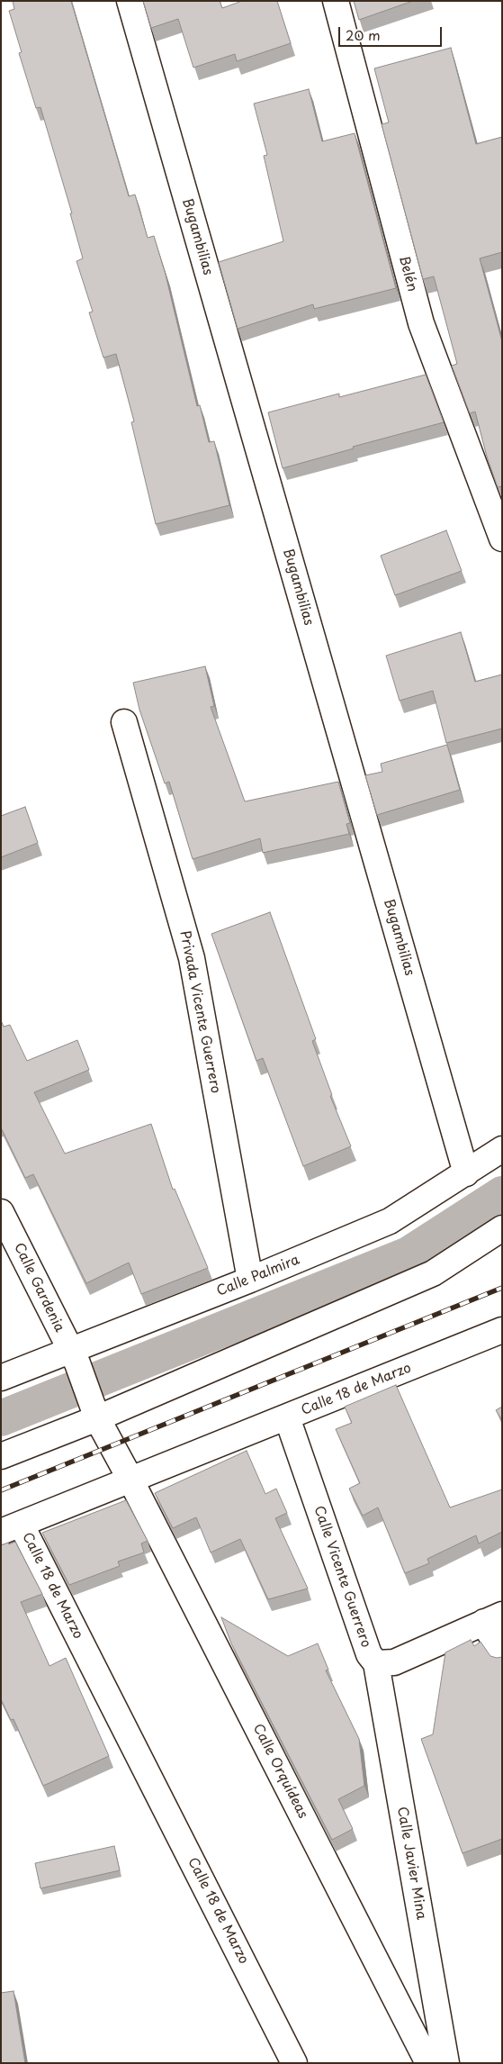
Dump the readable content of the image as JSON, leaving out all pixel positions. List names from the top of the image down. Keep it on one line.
{"streets":{"street":["Bugambilias","Belén","Privada Vicente Guerrero","Calle Palmira","Calle Gardenia","Calle 18 de Marzo","Calle Vicente Guerrero","Calle Orquídeas","Calle Javier Mina"]},"crossings":[["Bugambilias","Calle Palmira"],["Privada Vicente Guerrero","Calle Palmira"],["Calle Palmira","Calle Gardenia"],["Calle Gardenia","Calle Orquídeas"],["Calle 18 de Marzo","Calle Vicente Guerrero"],["Calle 18 de Marzo","Calle Orquídeas"],["Calle Vicente Guerrero","Calle Javier Mina"]],"scale_bar":"20 m"}
